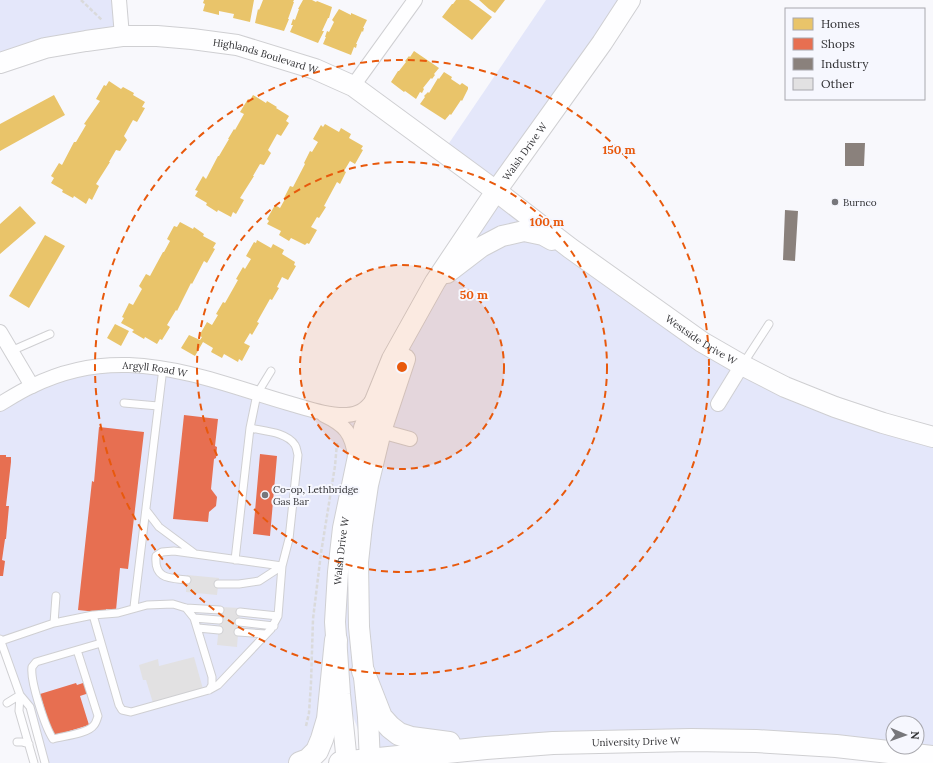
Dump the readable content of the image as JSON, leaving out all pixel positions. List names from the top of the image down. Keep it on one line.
{"streets":{"main road":["Highlands Boulevard W","Walsh Drive W","Westside Drive W","University Drive W"],"street":["Argyll Road W"]},"crossings":[["Highlands Boulevard W","Walsh Drive W"],["Highlands Boulevard W","Westside Drive W"],["Walsh Drive W","Westside Drive W"],["Walsh Drive W","University Drive W"]],"places":["Burnco","Co-op, Lethbridge Gas Bar"],"legend":["Homes","Shops","Industry","Other"],"north":"right","rings":["150 m","100 m","50 m"]}
